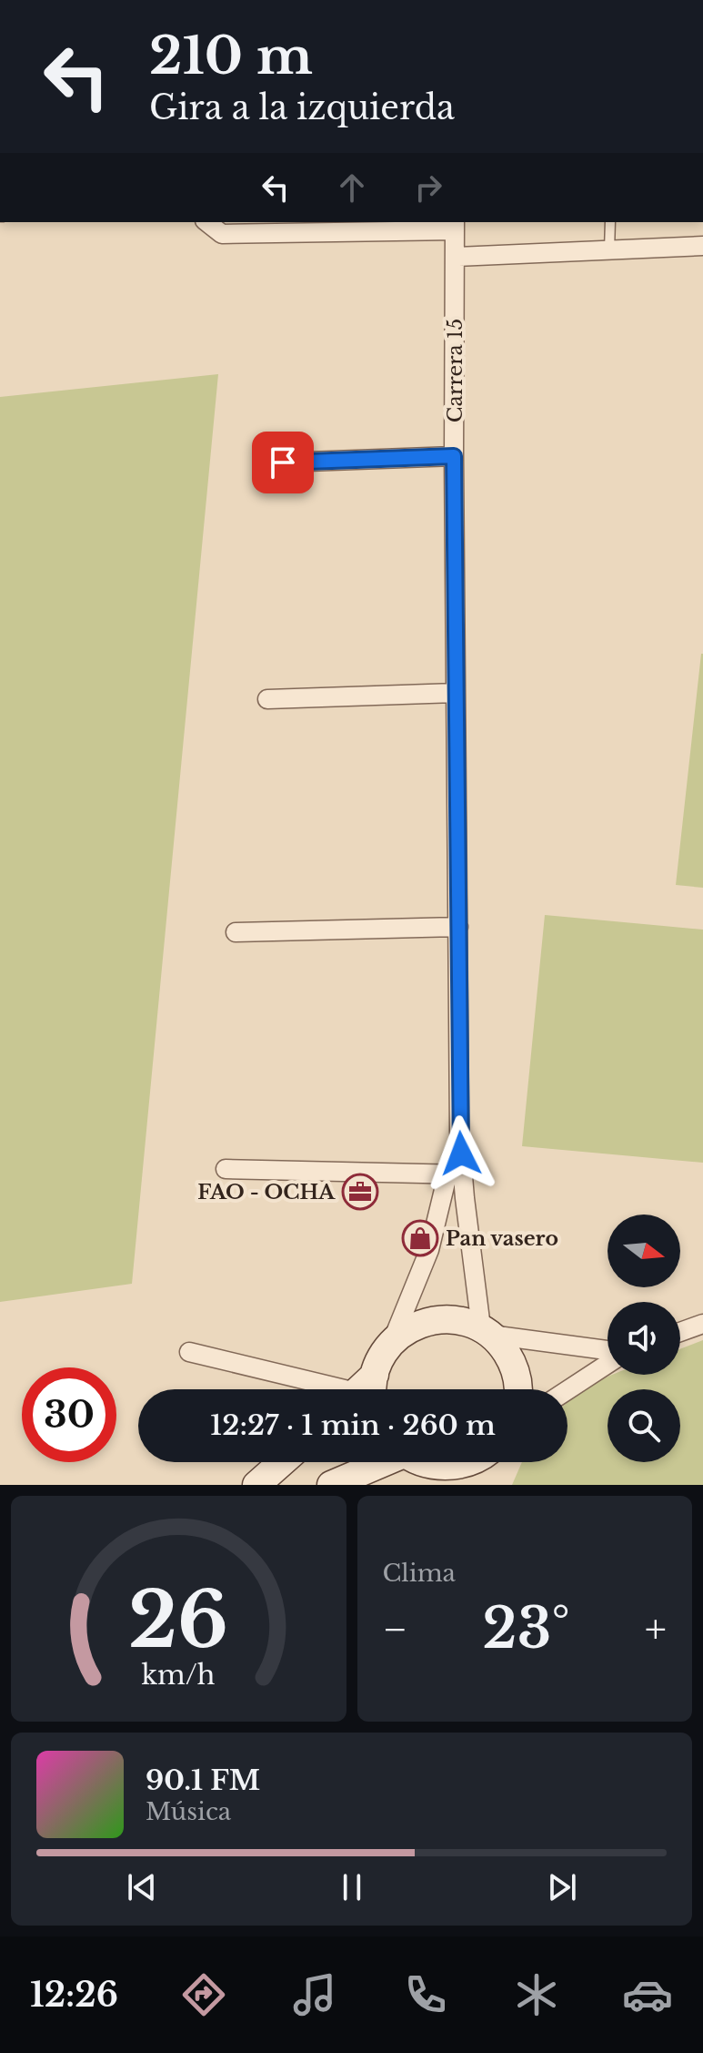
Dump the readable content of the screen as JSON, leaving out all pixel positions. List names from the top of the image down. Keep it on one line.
{"streets":{"street":["Carrera 15"]},"places":{"office":["FAO - OCHA"],"shop":["Pan vasero"]},"north":"right","page":{"turn":["210 m","Gira a la izquierda"],"limit":"30","trip":"12:27 · 1 min · 260 m","tile":"Clima","heat":["−","23°","+"],"song":["90.1 FM","Música"],"tabs":"12:26","gauge":["26","km/h"]}}
